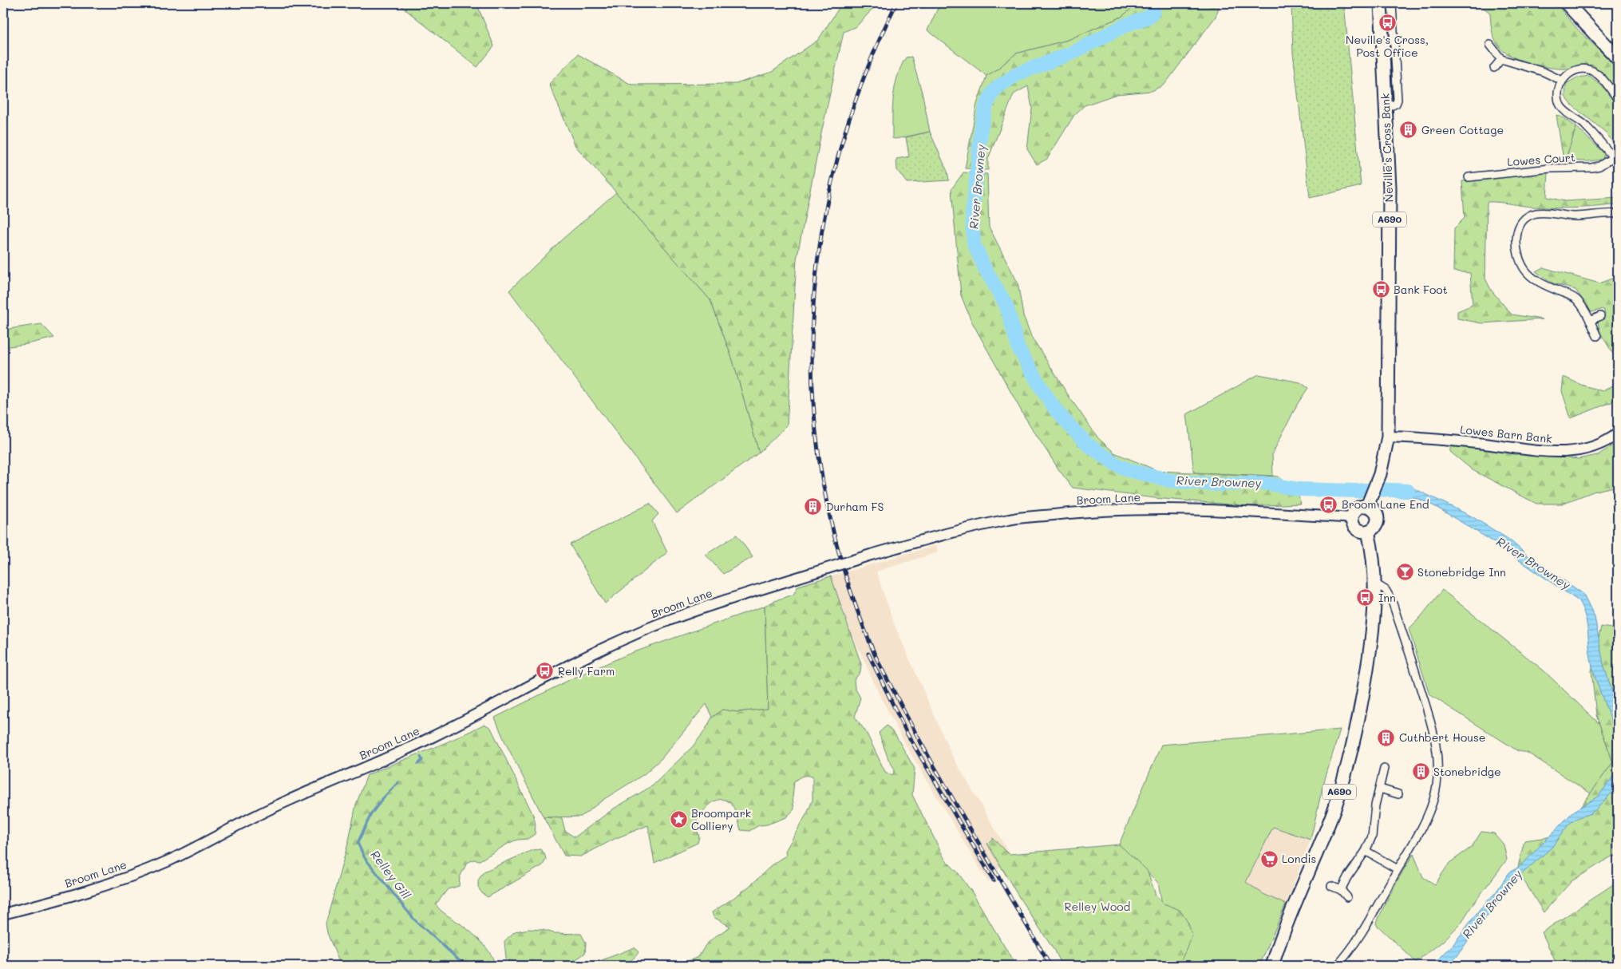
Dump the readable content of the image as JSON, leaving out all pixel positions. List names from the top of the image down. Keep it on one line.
{"streets":{"main road":["Neville's Cross Bank","A690","Lowes Barn Bank","Broom Lane"],"street":["Lowes Court"]},"crossings":[["Neville's Cross Bank","A690"],["Neville's Cross Bank","Lowes Barn Bank"],["A690","Lowes Barn Bank"],["A690","Broom Lane"]],"water":["River Browney","Relley Gill"],"parks":["Relley Wood"],"places":{"bus stop":["Neville's Cross, Post Office","Bank Foot","Broom Lane End","Inn","Relly Farm"],"building":["Green Cottage","Durham FS","Cuthbert House","Stonebridge"],"bar":["Stonebridge Inn"],"place":["Broompark Colliery"],"supermarket":["Londis"]}}
